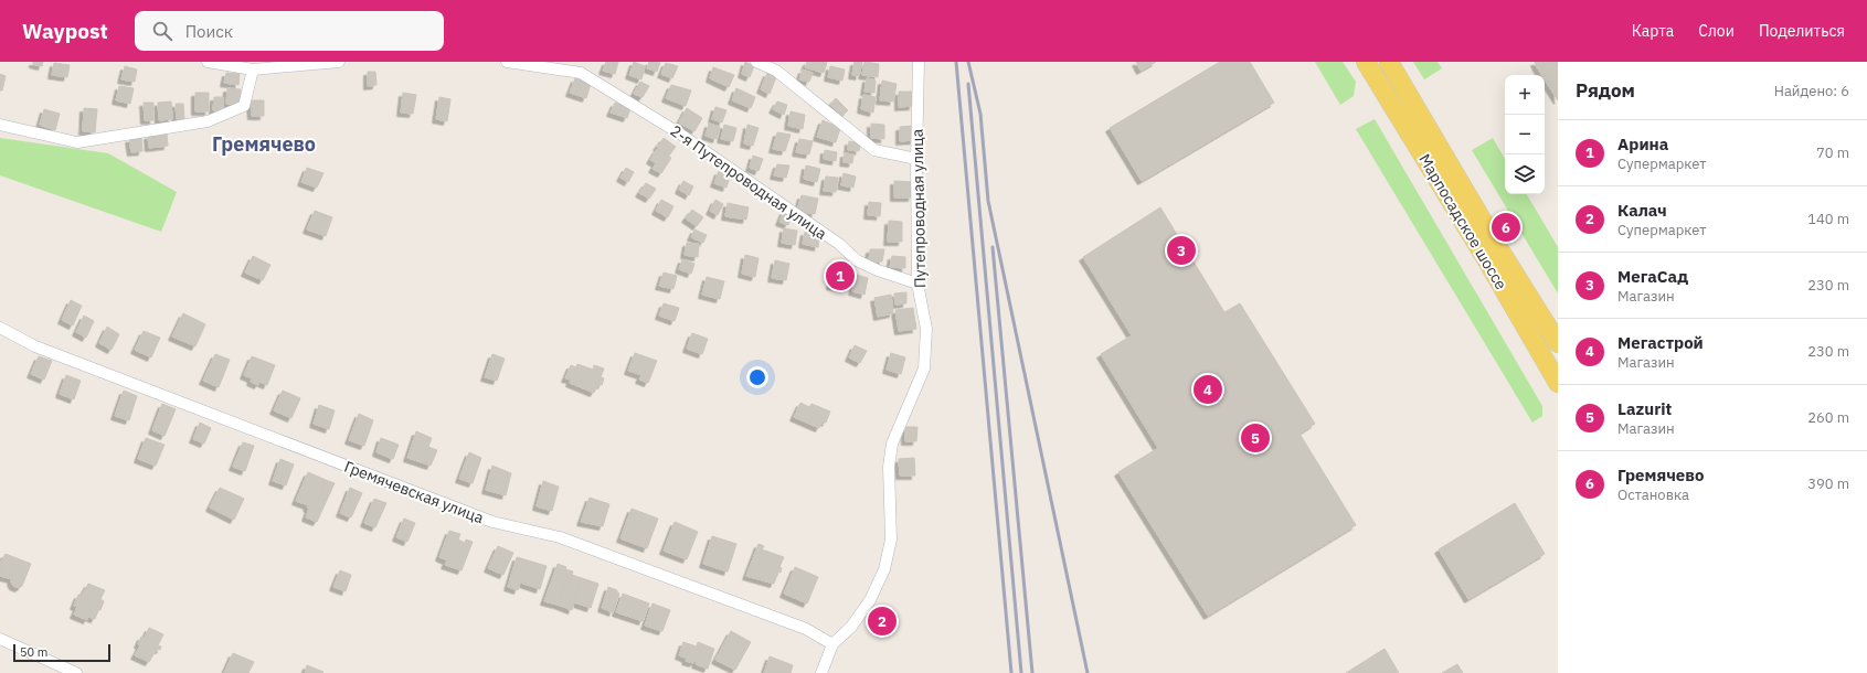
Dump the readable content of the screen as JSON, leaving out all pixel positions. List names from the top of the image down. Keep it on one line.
{"streets":{"main road":["Марпосадское шоссе"],"street":["2-я Путепроводная улица","Путепроводная улица","Гремячевская улица"]},"crossings":[["2-я Путепроводная улица","Путепроводная улица"],["Путепроводная улица","Гремячевская улица"]],"districts":["Гремячево"],"scale_bar":"50 m","page":{"header":"Waypost","search":"Поиск","nav":["Карта","Слои","Поделиться"],"heading":["Рядом","Найдено: 6"],"map_buttons":["+","−"],"list":[{"mark":"1","name":"Арина","note":"Супермаркет","value":"70 m"},{"mark":"2","name":"Калач","note":"Супермаркет","value":"140 m"},{"mark":"3","name":"МегаСад","note":"Магазин","value":"230 m"},{"mark":"4","name":"Мегастрой","note":"Магазин","value":"230 m"},{"mark":"5","name":"Lazurit","note":"Магазин","value":"260 m"},{"mark":"6","name":"Гремячево","note":"Остановка","value":"390 m"}],"pins":["6","3","1","4","5","2"],"scale":"50 m"}}
